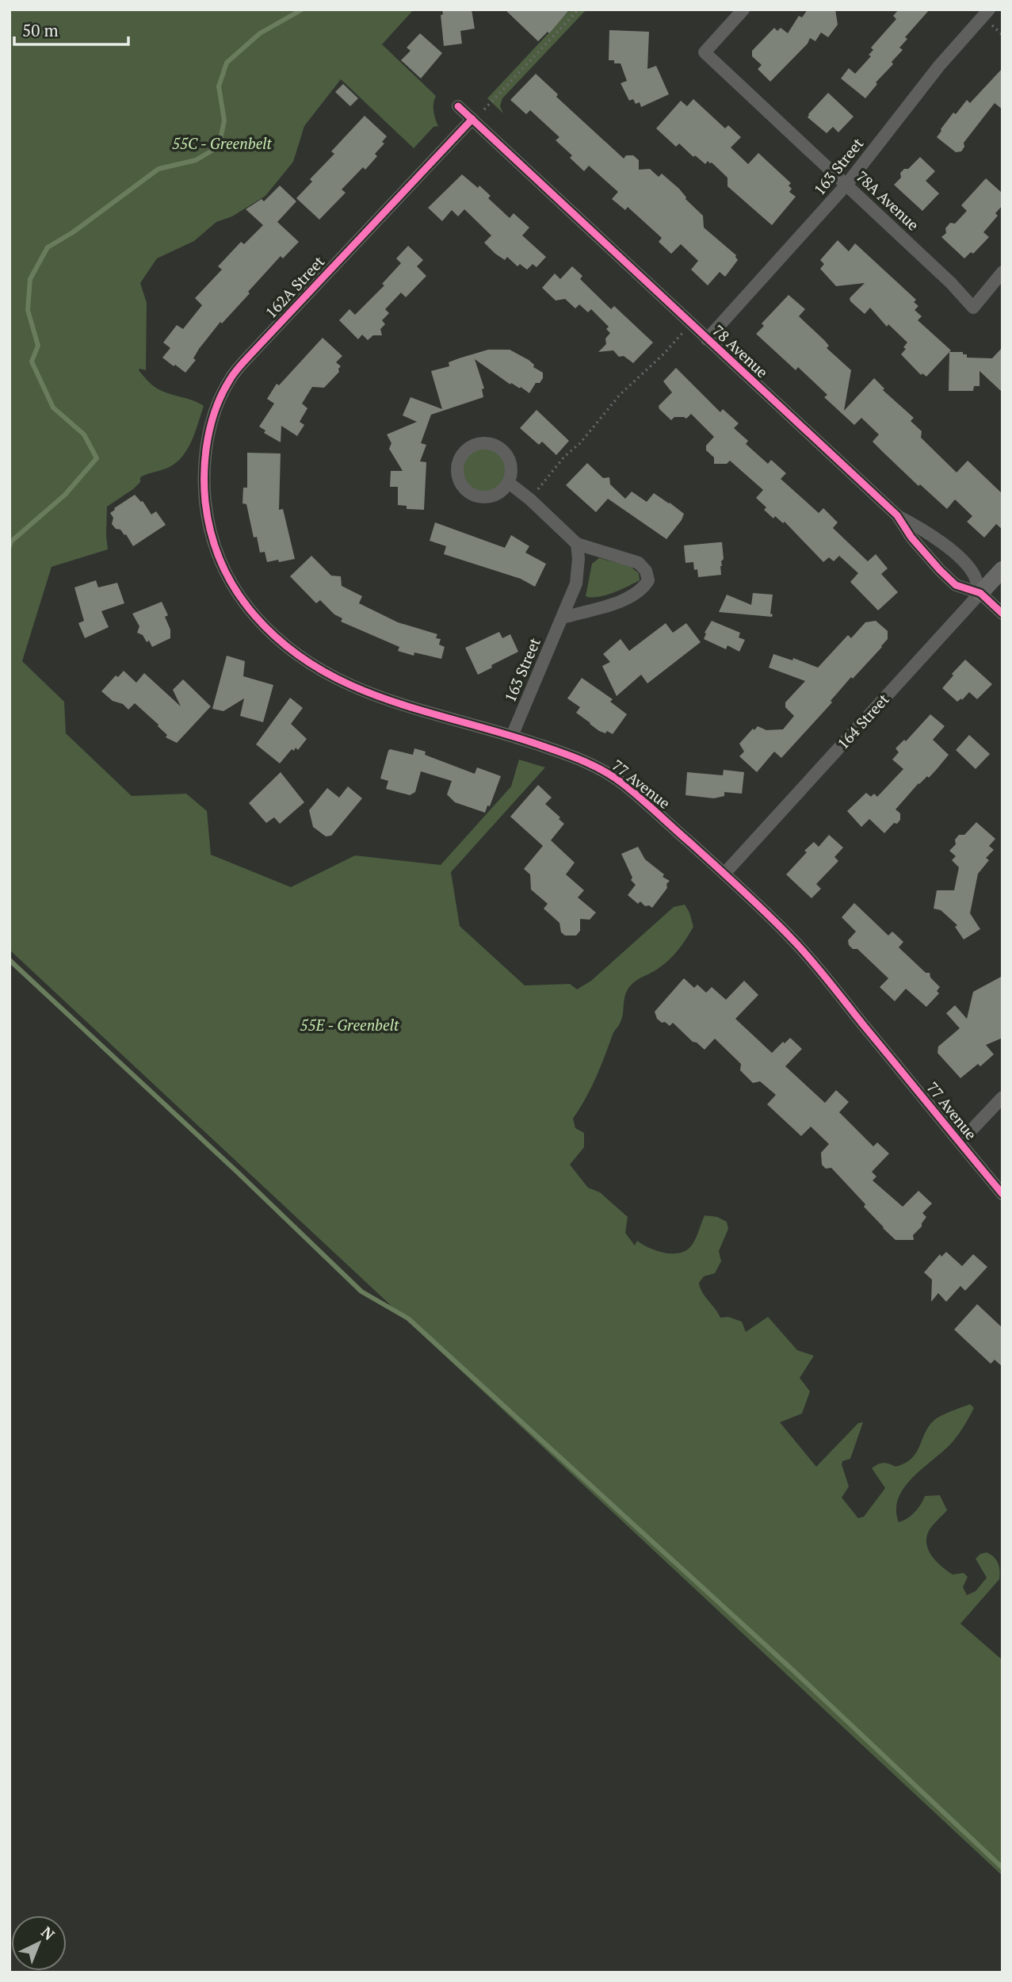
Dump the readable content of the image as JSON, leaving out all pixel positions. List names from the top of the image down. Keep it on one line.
{"streets":{"street":["163 Street","78A Avenue","162A Street","78 Avenue","164 Street","77 Avenue"]},"crossings":[["163 Street","78A Avenue"],["163 Street","78 Avenue"],["163 Street","77 Avenue"],["162A Street","78 Avenue"],["162A Street","77 Avenue"],["78 Avenue","164 Street"],["164 Street","77 Avenue"]],"parks":["55C - Greenbelt","55E - Greenbelt"],"scale_bar":"50 m","north":"top right"}
